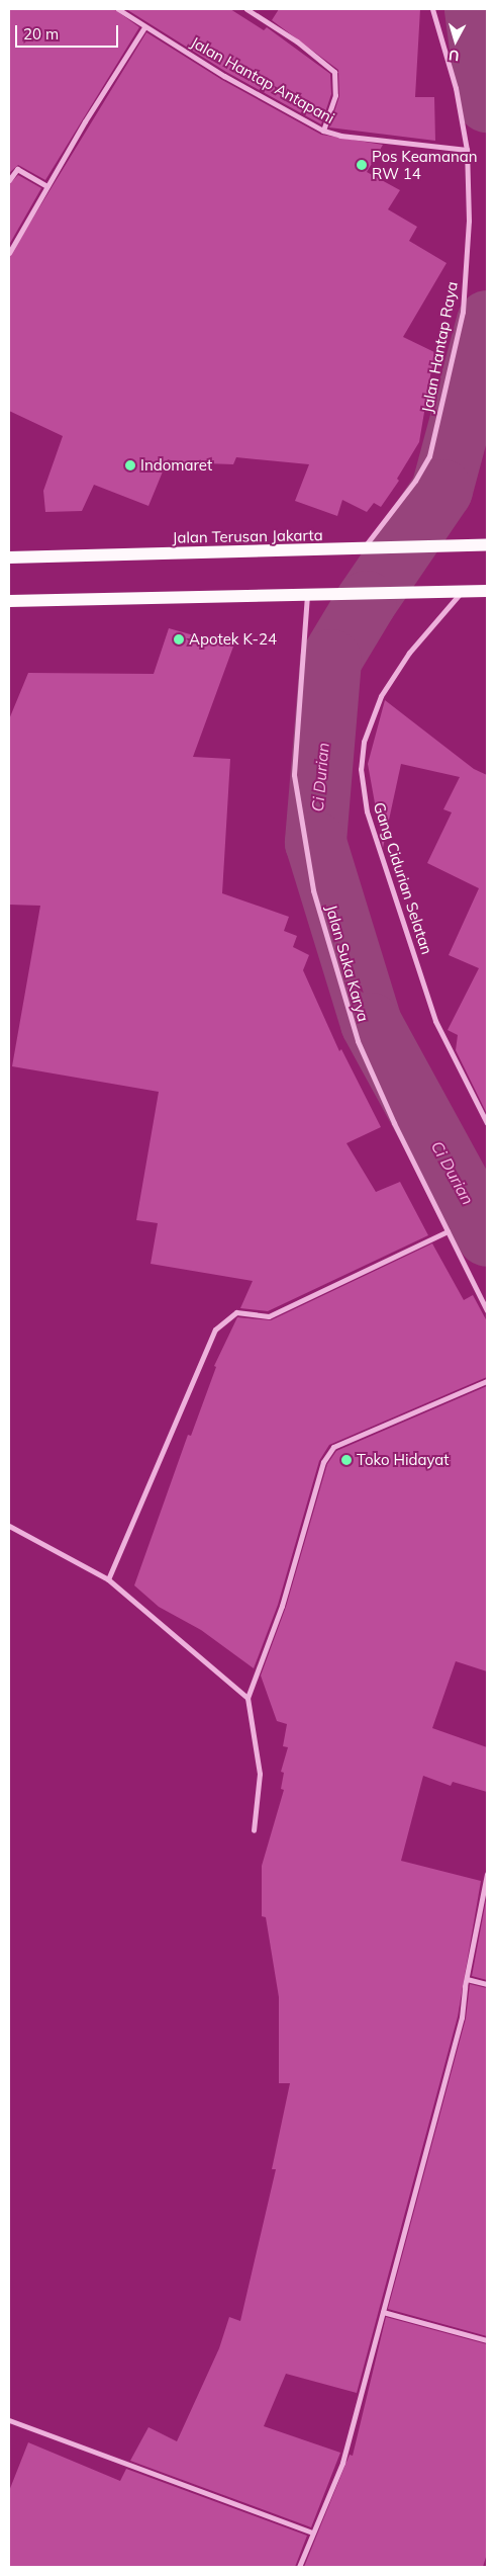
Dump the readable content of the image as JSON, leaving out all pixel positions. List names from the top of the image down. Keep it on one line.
{"streets":{"main road":["Jalan Terusan Jakarta"],"street":["Jalan Hantap Antapani","Jalan Hantap Raya","Gang Cidurian Selatan","Jalan Suka Karya"]},"crossings":[["Jalan Hantap Antapani","Jalan Hantap Raya"],["Jalan Hantap Raya","Jalan Terusan Jakarta"]],"water":["Ci Durian"],"places":["Pos Keamanan RW 14","Indomaret","Apotek K-24","Toko Hidayat"],"scale_bar":"20 m","north":"bottom"}
